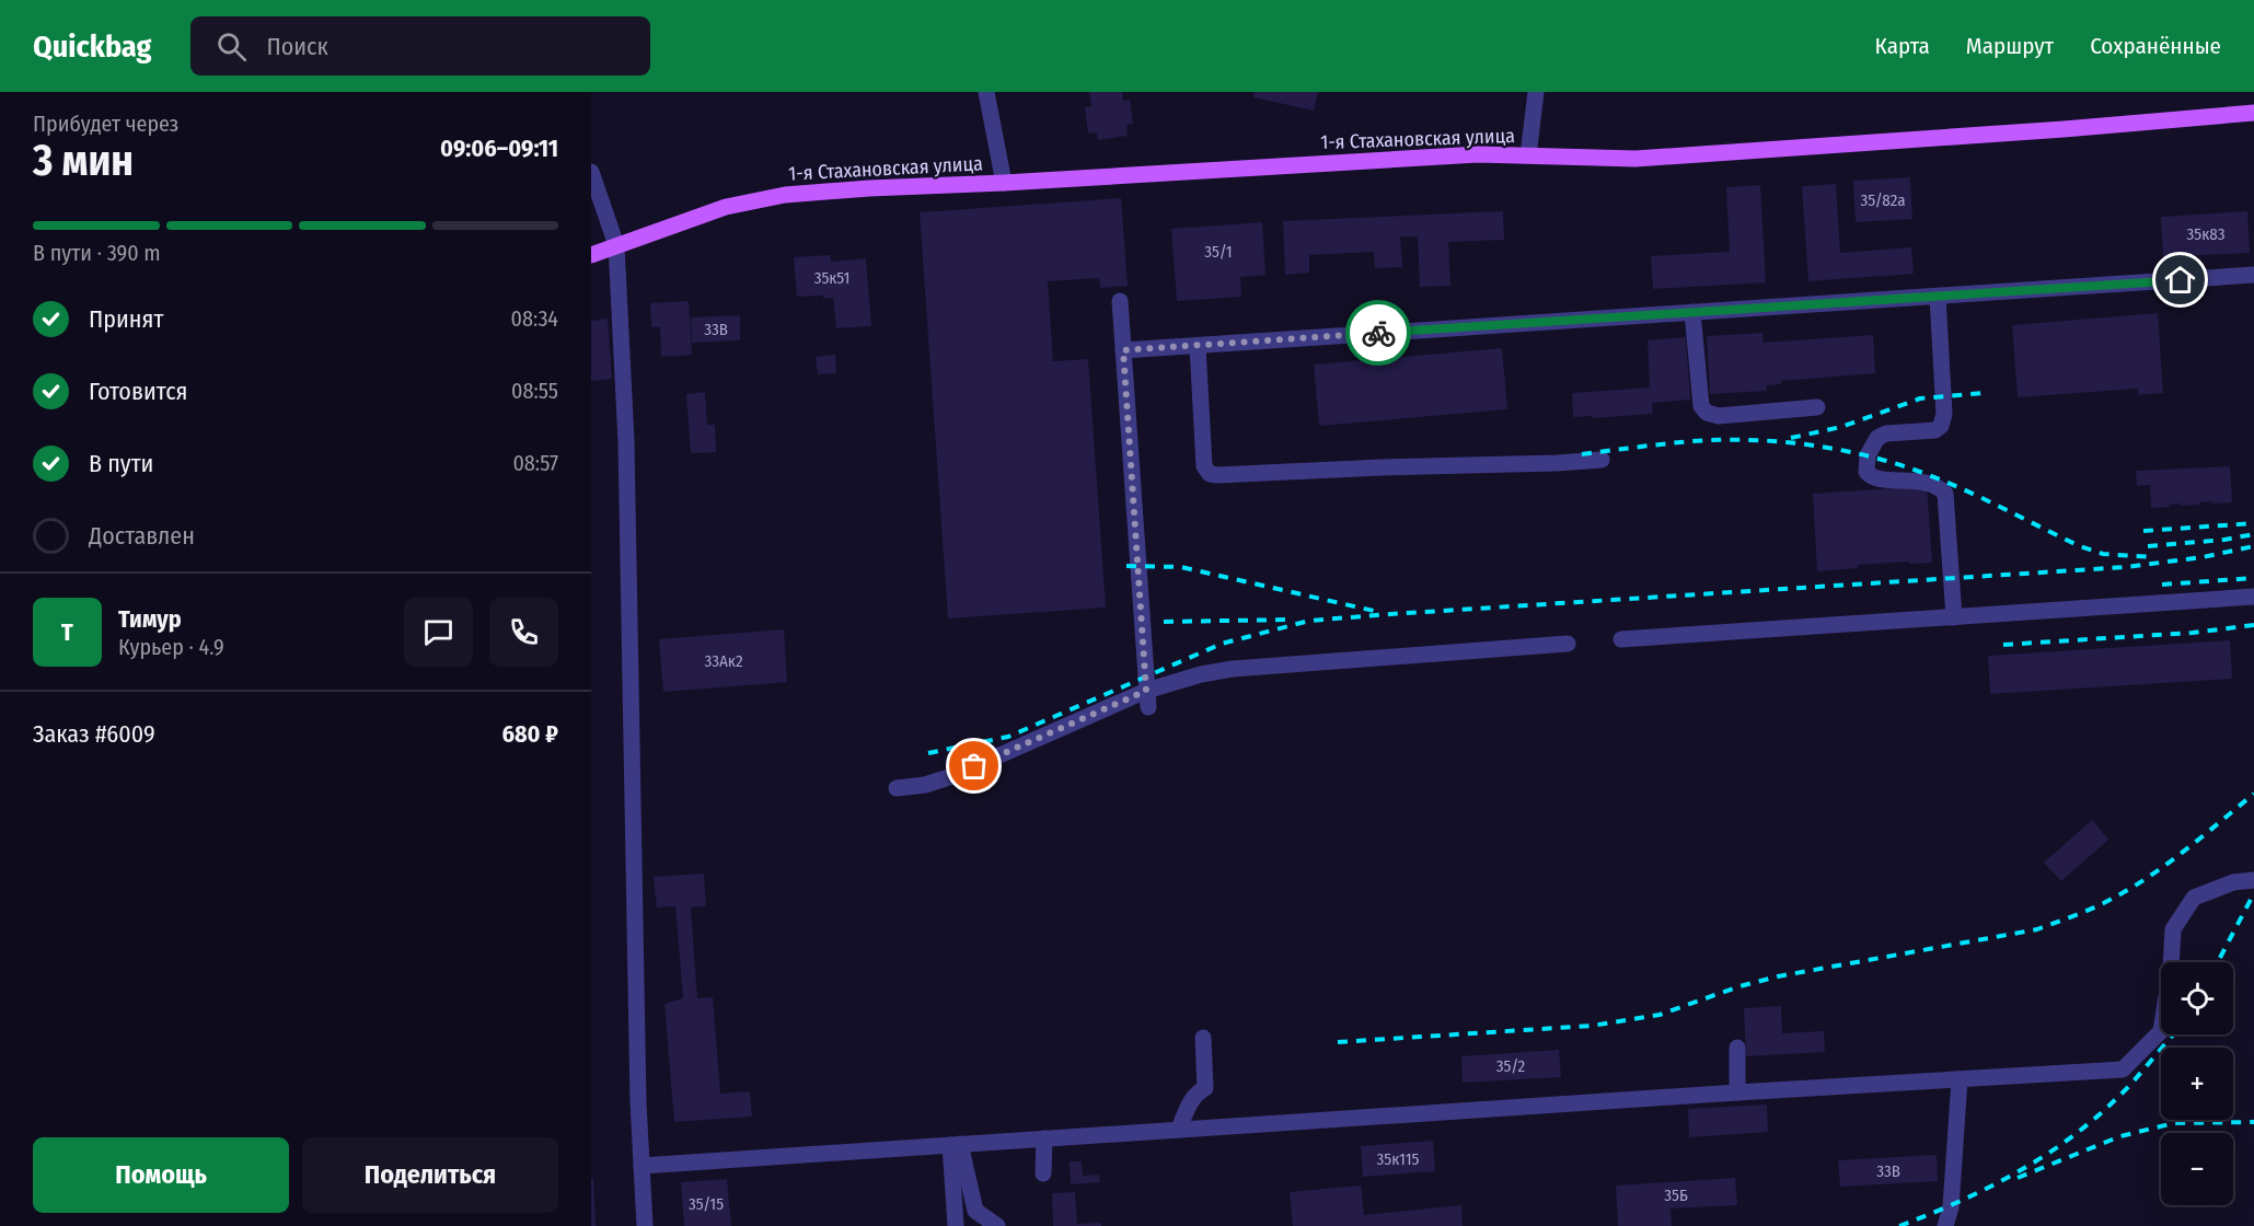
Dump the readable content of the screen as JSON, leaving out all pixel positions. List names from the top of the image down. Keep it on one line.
{"streets":{"main road":["1-я Стахановская улица"]},"house_numbers":["35/82а","35к83","35/1","35к51","33В","33Ак2","35/2","35к115","33В","35Б","35/15"],"page":{"header":"Quickbag","search":"Поиск","nav":["Карта","Маршрут","Сохранённые"],"heading":["3 мин","Прибудет через","09:06–09:11"],"panel":["Тимур","Курьер · 4.9","Заказ #6009","680 ₽"],"bar":"В пути · 390 m","list":[["Принят","08:34"],["Готовится","08:55"],["В пути","08:57"],"Доставлен"],"round":"Т","map_buttons":["+","−"],"buttons":["Помощь","Поделиться"]}}
